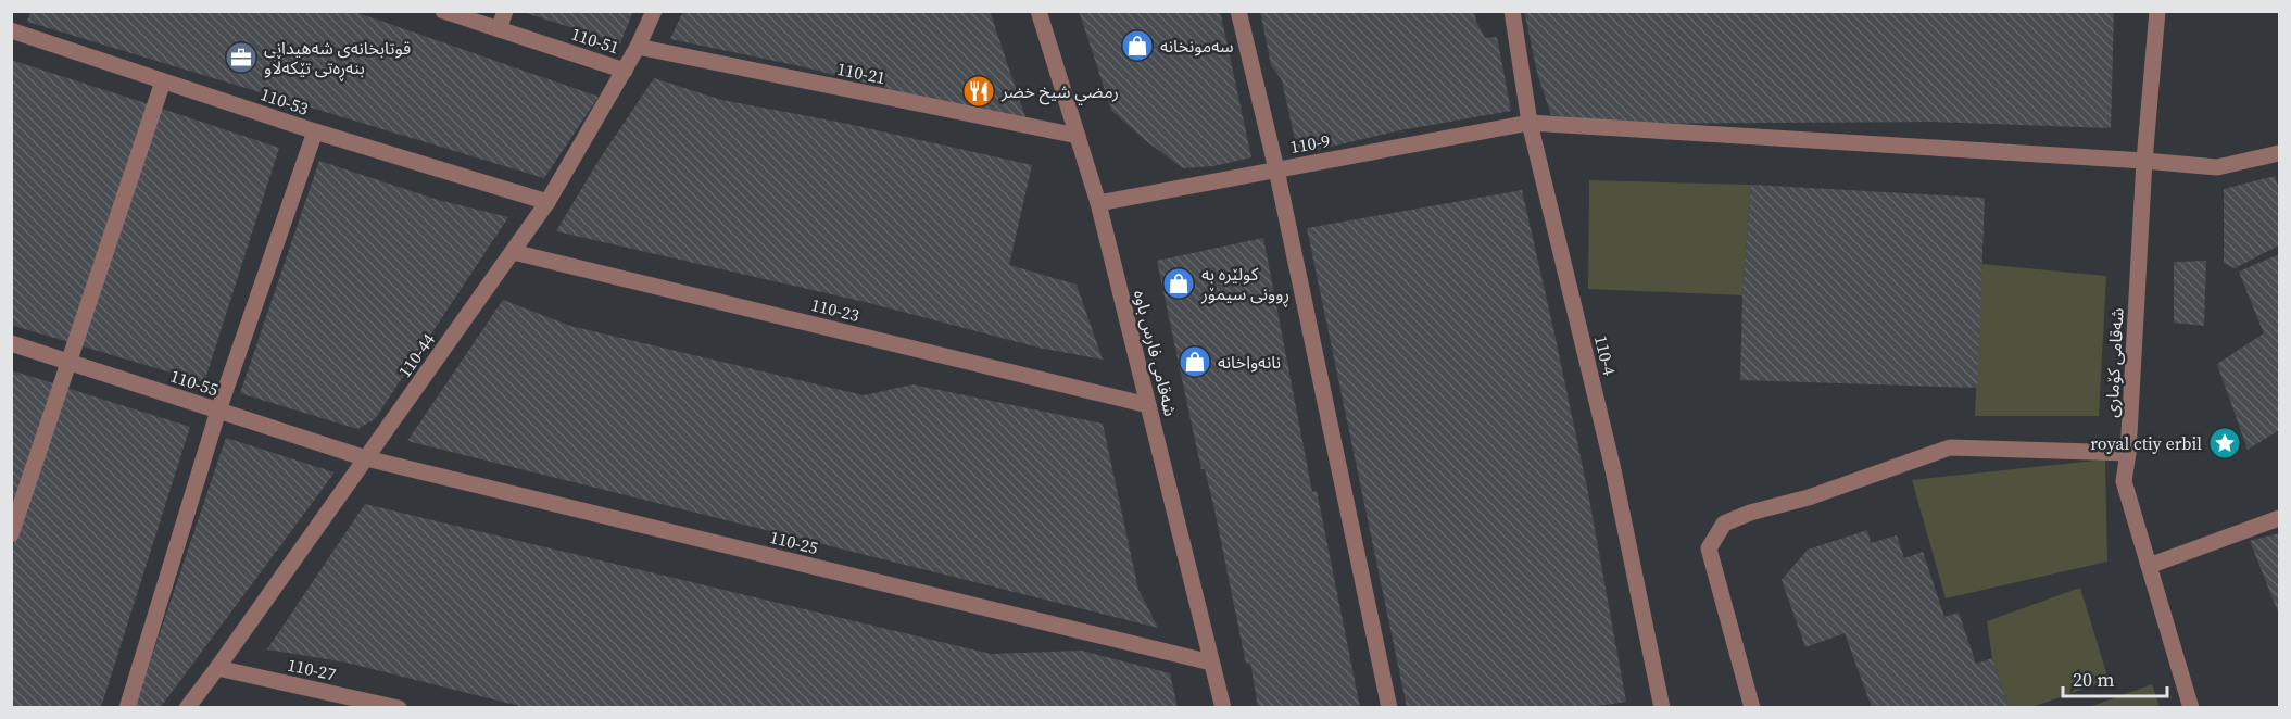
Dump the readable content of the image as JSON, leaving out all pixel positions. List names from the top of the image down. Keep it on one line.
{"streets":{"street":["110-51","110-21","110-53","110-9","110-23","شەقامی فارس باوە","110-44","110-4","شەقامی کۆماری","110-55","110-25","110-27"]},"crossings":[["110-51","110-44"],["110-21","شەقامی فارس باوە"],["110-21","110-44"],["110-53","110-44"],["110-9","شەقامی فارس باوە"],["110-9","110-4"],["110-9","شەقامی کۆماری"],["110-23","شەقامی فارس باوە"],["110-23","110-44"],["شەقامی فارس باوە","110-25"],["110-44","110-55"],["110-44","110-25"],["110-44","110-27"],["110-55","110-25"]],"places":{"shop":["سەمونخانە","کولێرە بە ڕوونی سیمۆر","نانەواخانە"],"office":["قوتابخانەی شەهیدانی بنەڕەتی تێکەڵاو"],"restaurant":["رمضي شيخ خضر"],"place":["royal ctiy erbil"]},"scale_bar":"20 m"}
